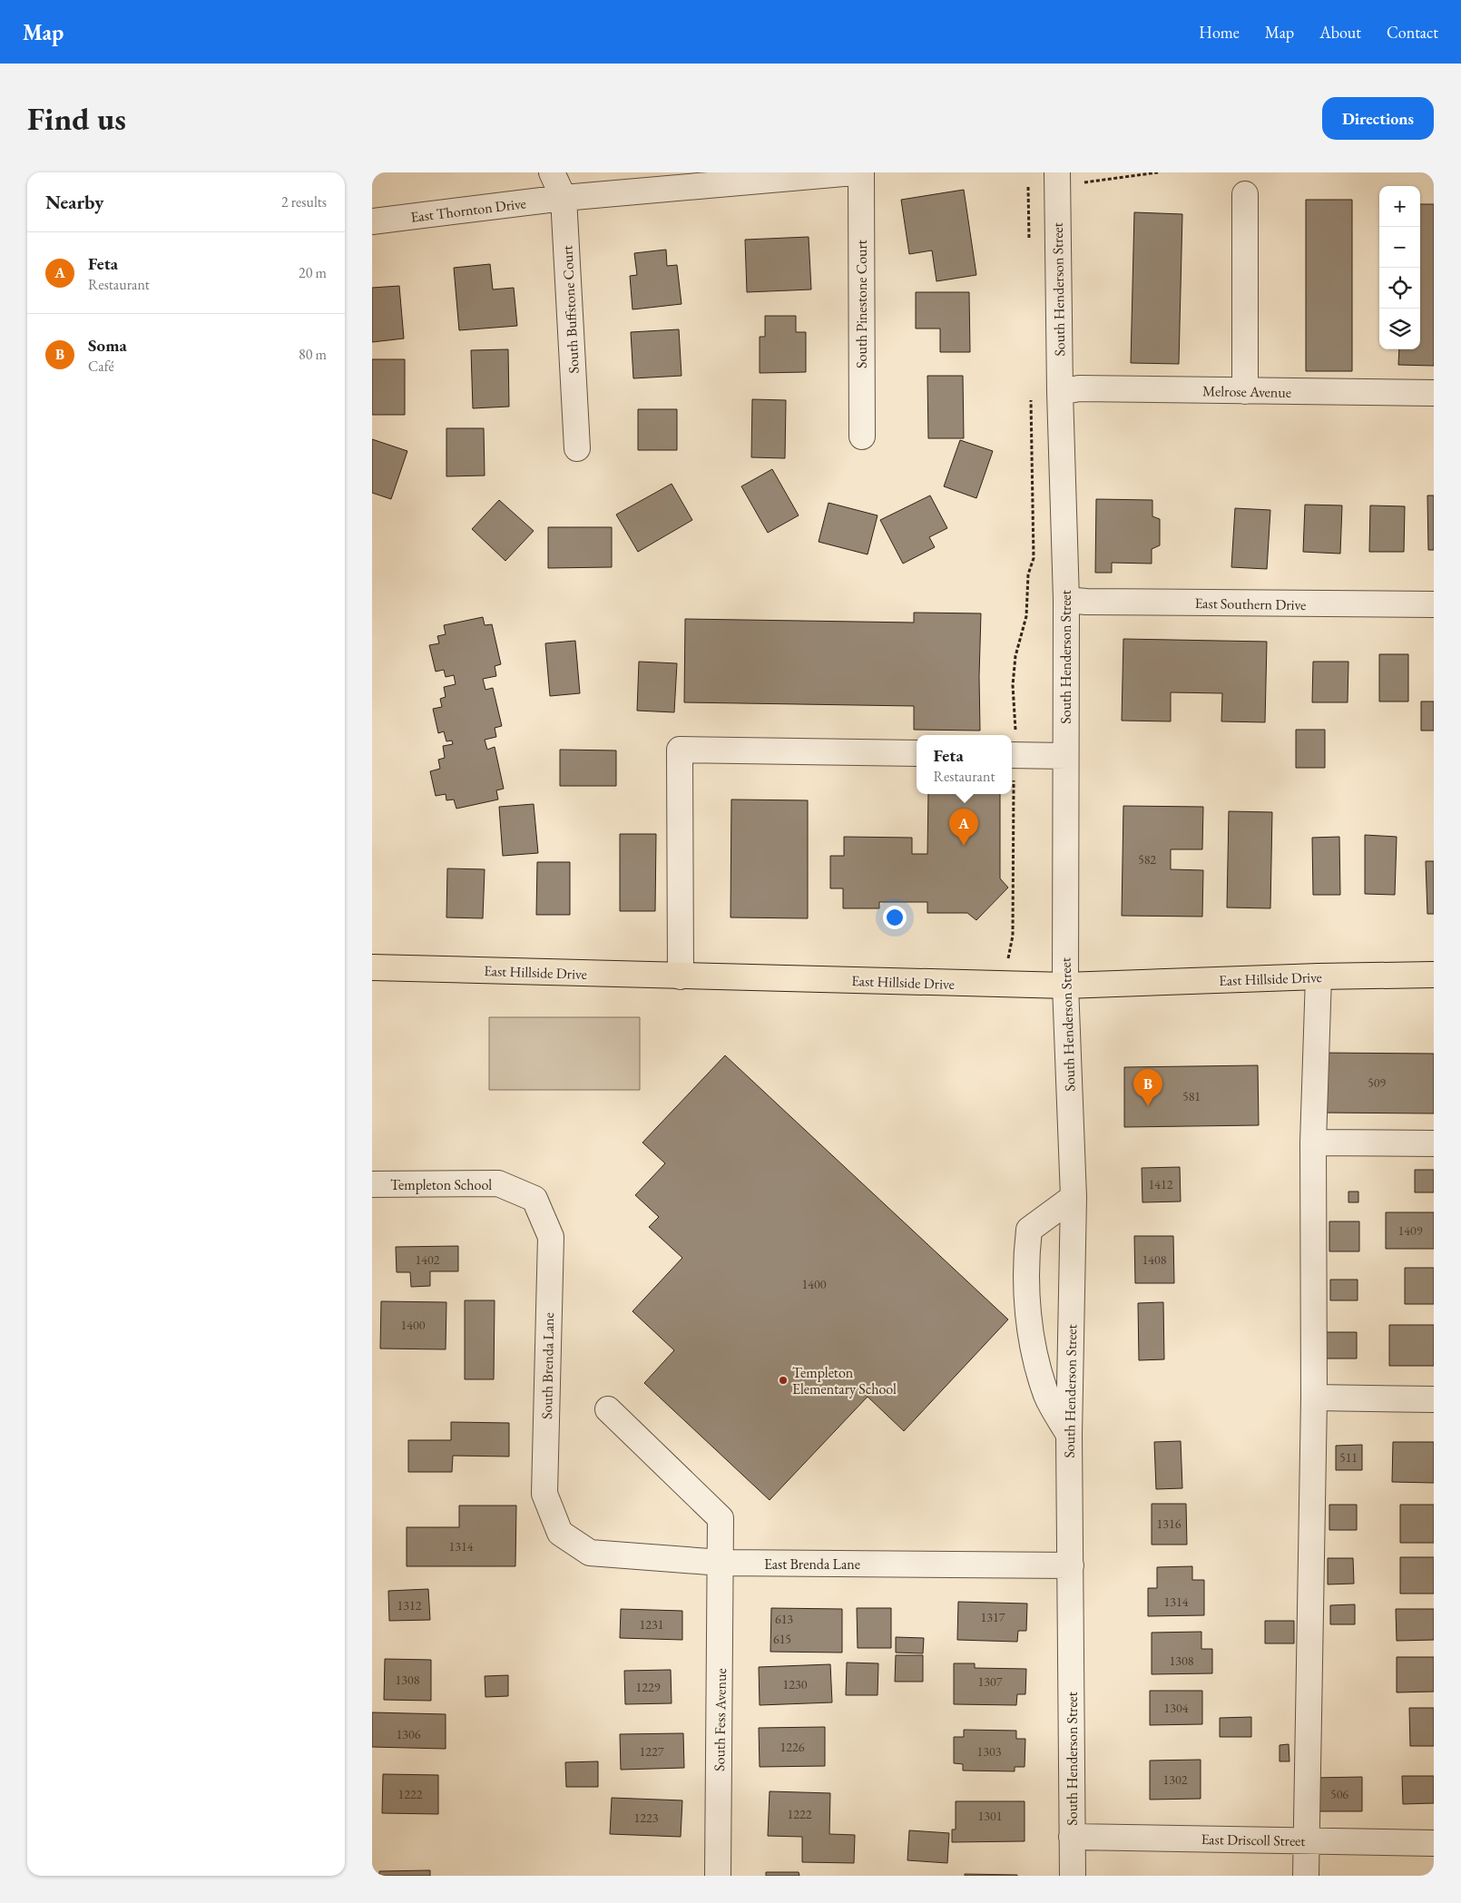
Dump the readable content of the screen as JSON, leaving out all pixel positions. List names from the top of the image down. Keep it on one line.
{"streets":{"main road":["East Hillside Drive"],"street":["East Thornton Drive","South Henderson Street","South Pinestone Court","South Buffstone Court","Melrose Avenue","East Southern Drive","Templeton School","South Brenda Lane","East Brenda Lane","South Fess Avenue","East Driscoll Street"]},"crossings":[["East Thornton Drive","South Buffstone Court"],["South Henderson Street","Melrose Avenue"],["South Henderson Street","East Southern Drive"],["South Henderson Street","East Hillside Drive"],["South Henderson Street","East Brenda Lane"],["South Henderson Street","East Driscoll Street"],["Templeton School","South Brenda Lane"],["South Brenda Lane","East Brenda Lane"],["East Brenda Lane","South Fess Avenue"]],"places":["Templeton Elementary School"],"house_numbers":["582","509","581","1412","1409","1402","1408","1400","1400","511","1316","1314","1314","1312","1317","613","1231","615","1308","1308","1307","1230","1229","1304","1306","1226","1227","1303","1302","1222","506","1222","1301","1223"],"page":{"header":"Map","nav":["Home","Map","About","Contact"],"buttons":"Directions","title":"Find us","heading":["Nearby","2 results"],"map_buttons":["+","−"],"list":[{"mark":"A","name":"Feta","note":"Restaurant","value":"20 m"},{"mark":"B","name":"Soma","note":"Café","value":"80 m"}],"popup":["Feta","Restaurant"],"pins":["A","B"]}}
